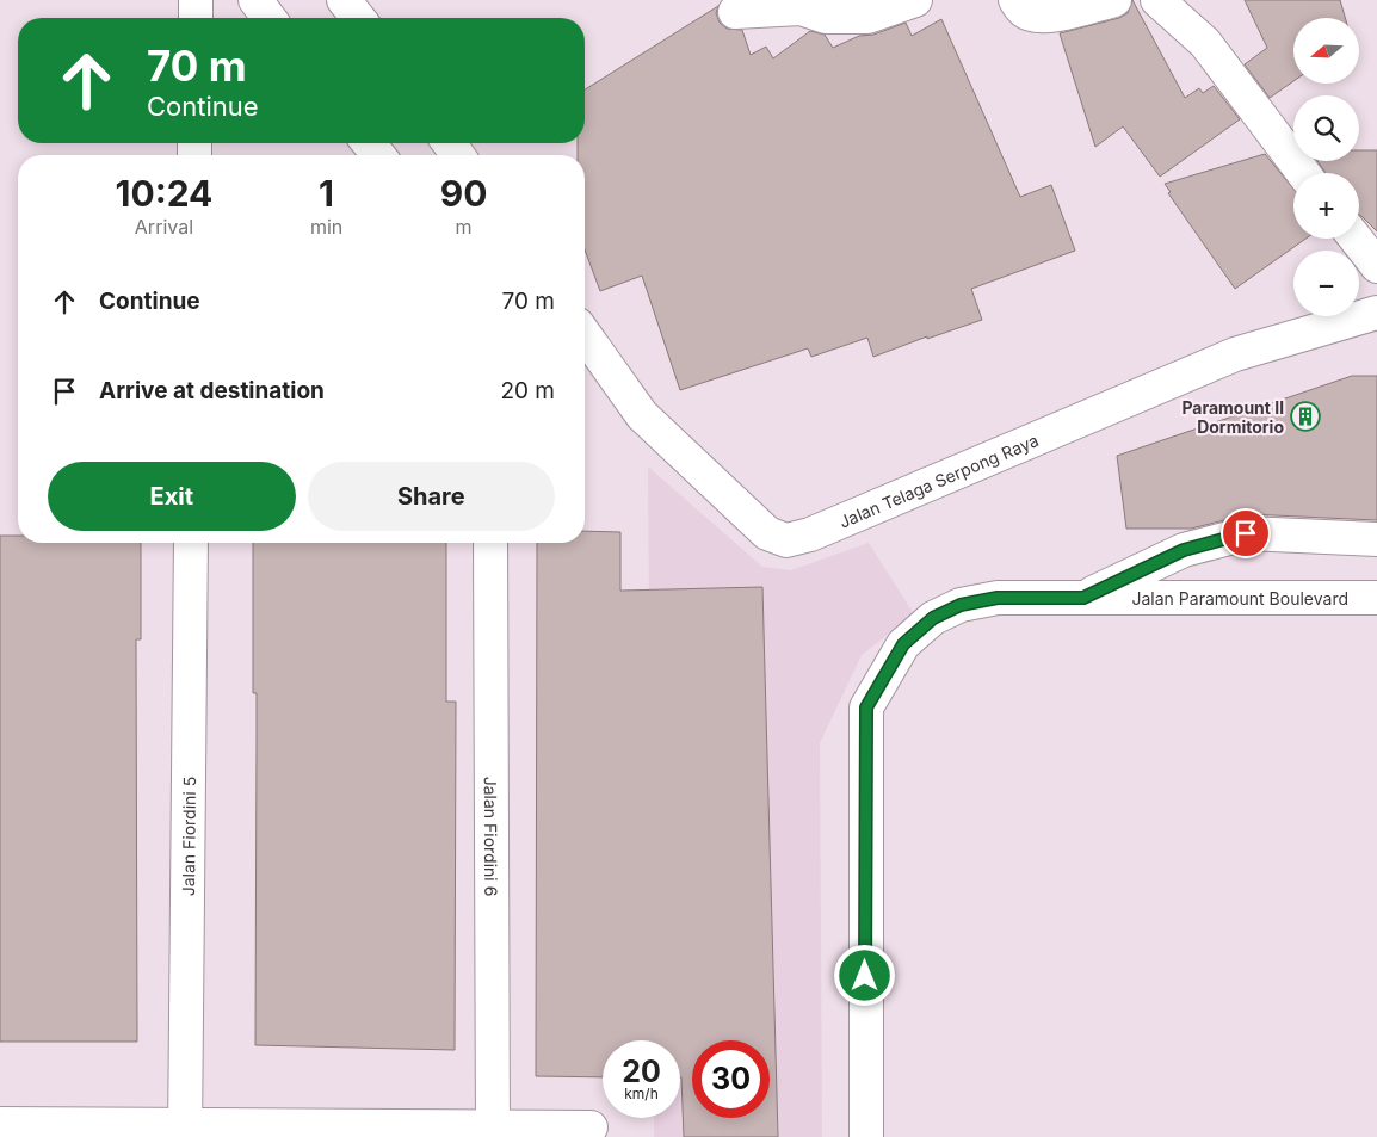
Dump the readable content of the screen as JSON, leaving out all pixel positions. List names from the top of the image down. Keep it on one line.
{"streets":{"street":["Jalan Telaga Serpong Raya","Jalan Paramount Boulevard","Jalan Fiordini 5","Jalan Fiordini 6"]},"places":{"building":["Paramount Il Dormitorio"]},"north":"left","page":{"map_buttons":["+","−"],"turn":["70 m","Continue"],"eta":["10:24","Arrival","1","min","90","m"],"list":[{"name":"Continue","value":"70 m"},{"name":"Arrive at destination","value":"20 m"}],"buttons":["Exit","Share"],"speed":"20 km/h","limit":"30"}}
